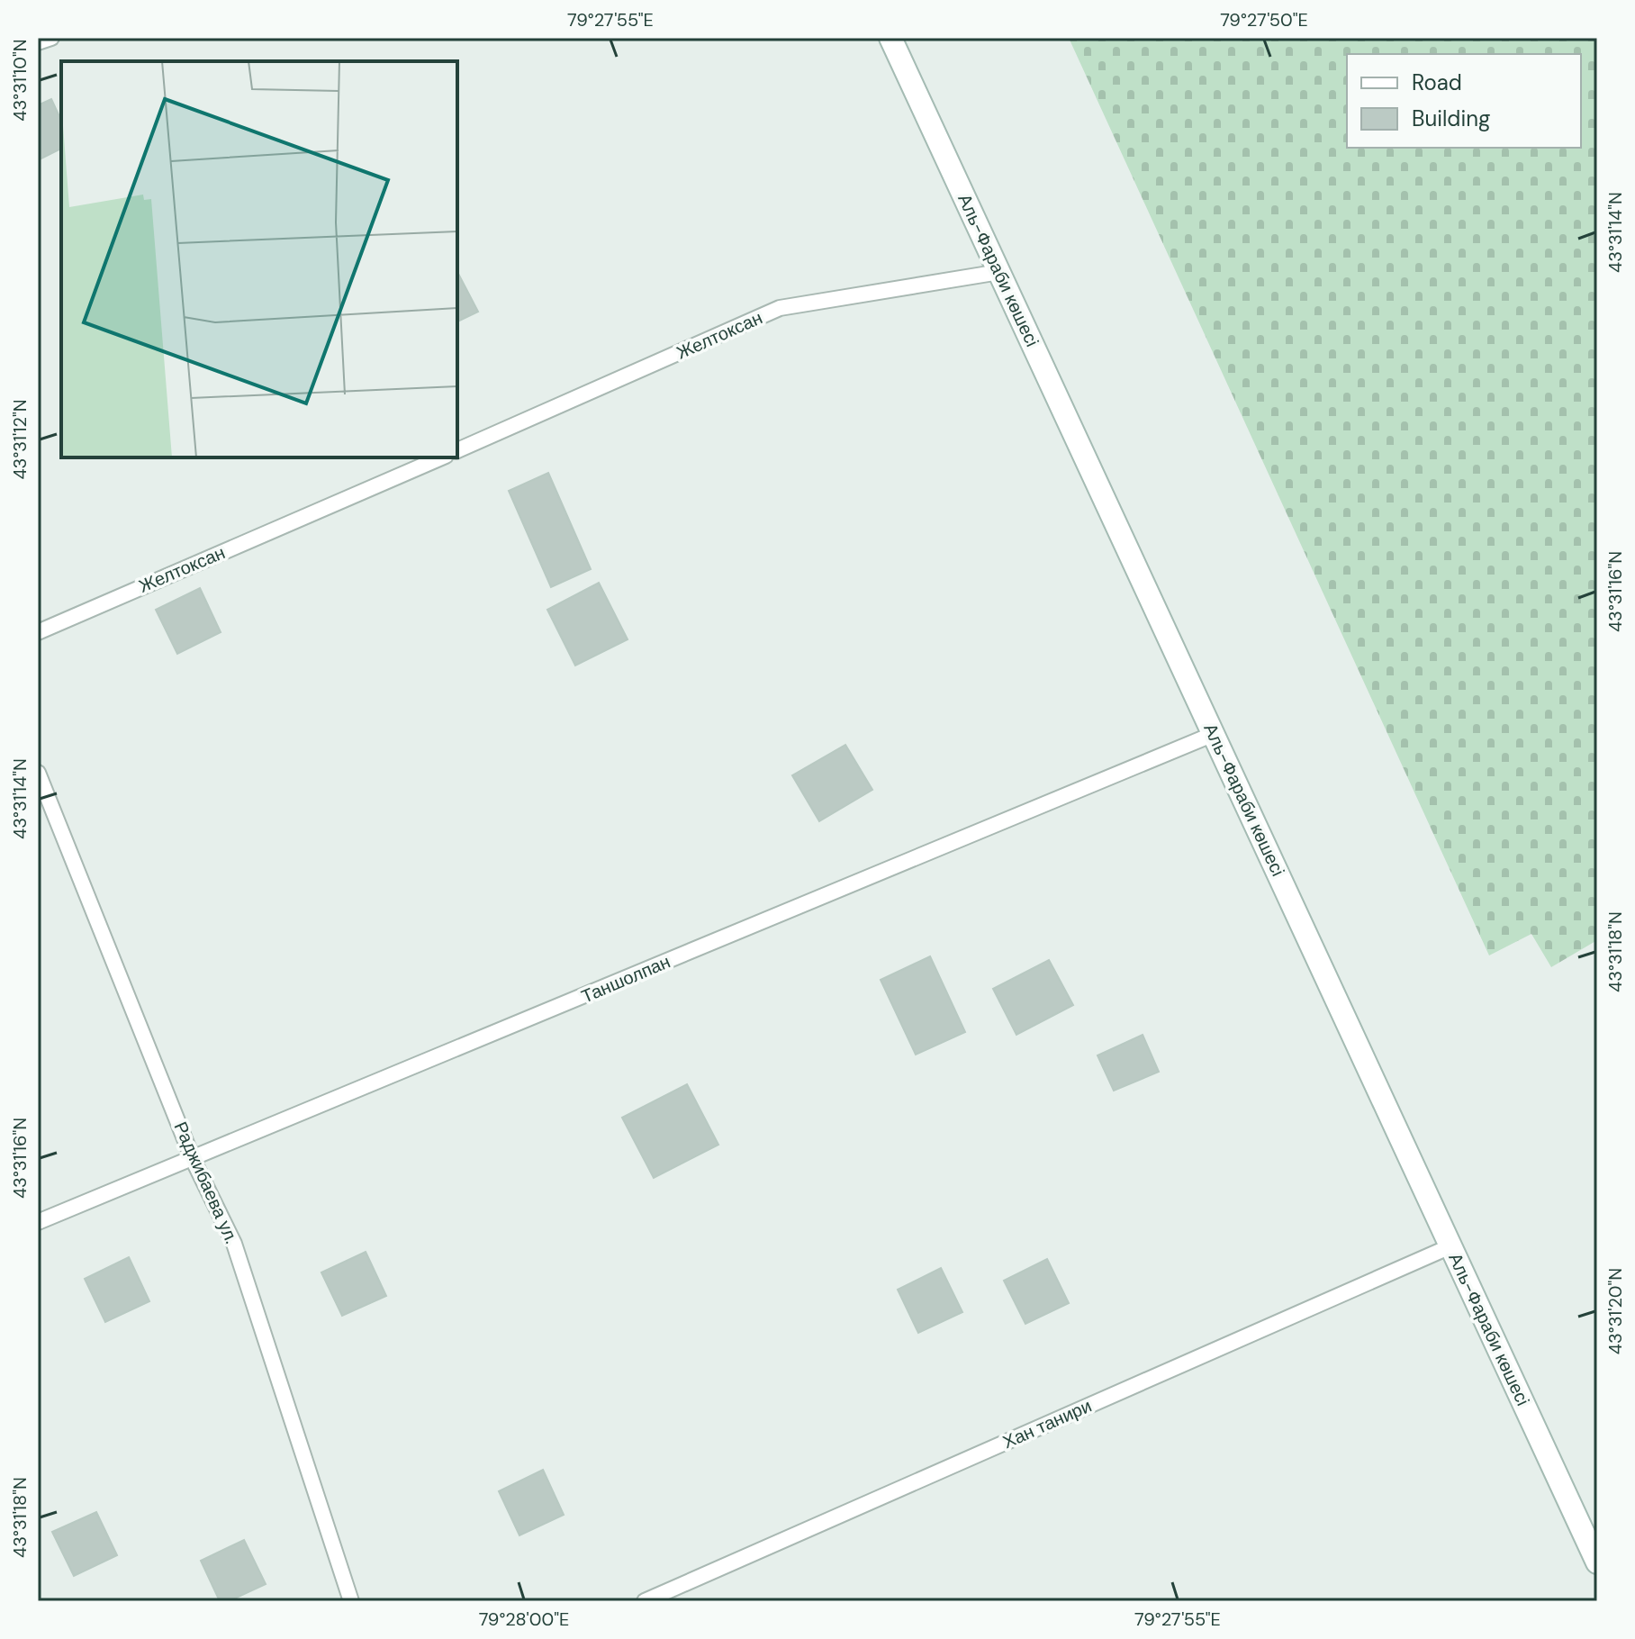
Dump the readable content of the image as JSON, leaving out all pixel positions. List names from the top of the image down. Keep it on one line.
{"streets":{"main road":["Аль-Фараби көшесі"],"lane":["Желтоксан","Таншолпан","Раджибаева ул.","Хан танири"]},"crossings":[["Аль-Фараби көшесі","Желтоксан"],["Аль-Фараби көшесі","Таншолпан"],["Аль-Фараби көшесі","Хан танири"],["Таншолпан","Раджибаева ул."]],"legend":["Road","Building"],"coordinates":["79°27'55\"E","79°27'50\"E","43°31'10\"N","43°31'14\"N","43°31'12\"N","43°31'16\"N","43°31'18\"N","43°31'20\"N","79°28'00\"E"]}
